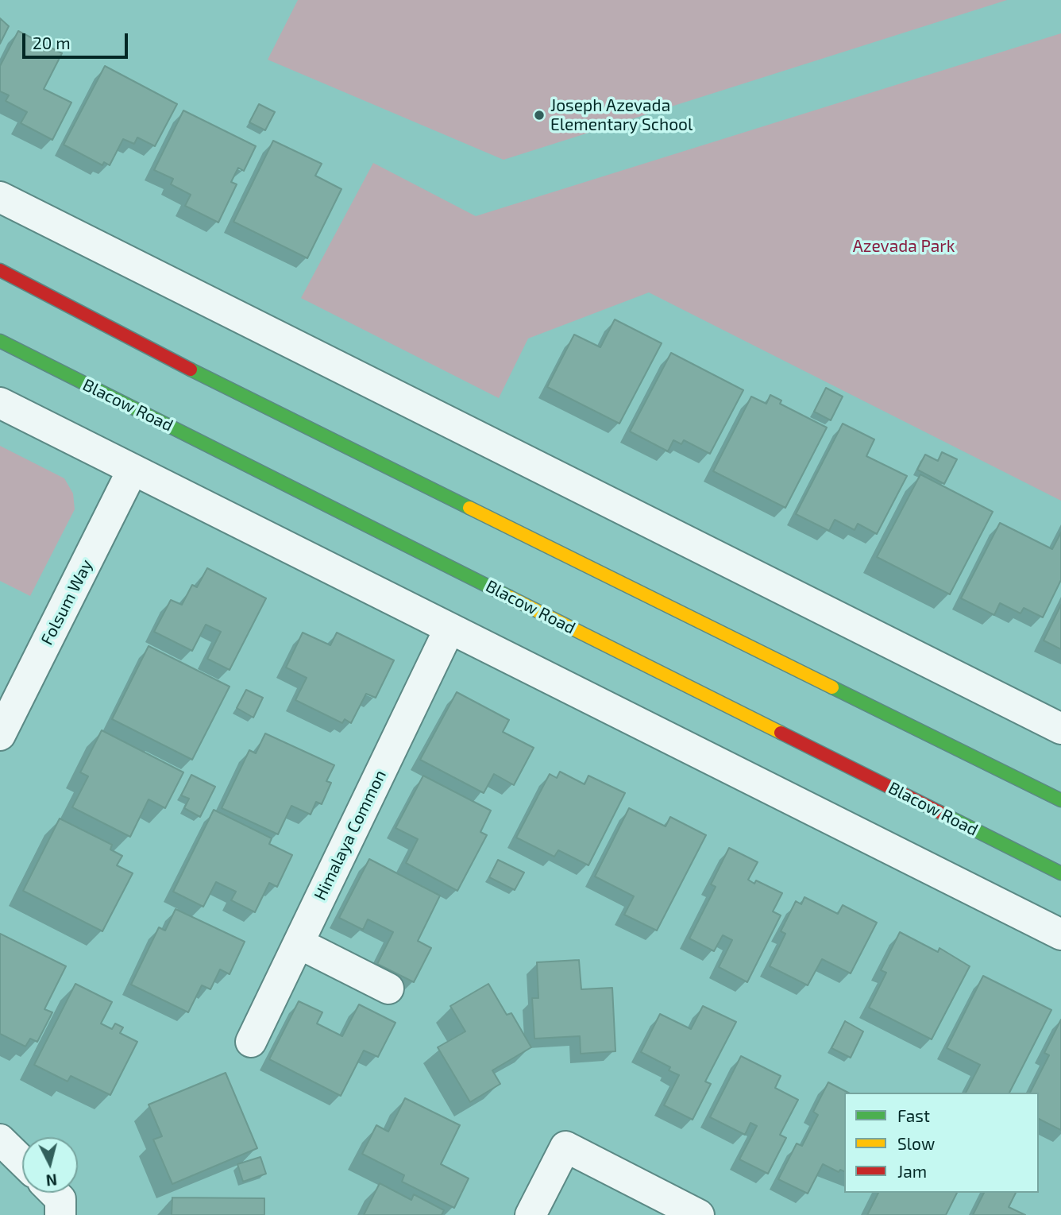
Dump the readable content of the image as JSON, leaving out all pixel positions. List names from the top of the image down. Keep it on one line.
{"streets":{"main road":["Blacow Road"],"street":["Folsum Way","Himalaya Common"]},"parks":["Azevada Park"],"places":["Joseph Azevada Elementary School"],"legend":["Fast","Slow","Jam"],"scale_bar":"20 m","north":"bottom"}
